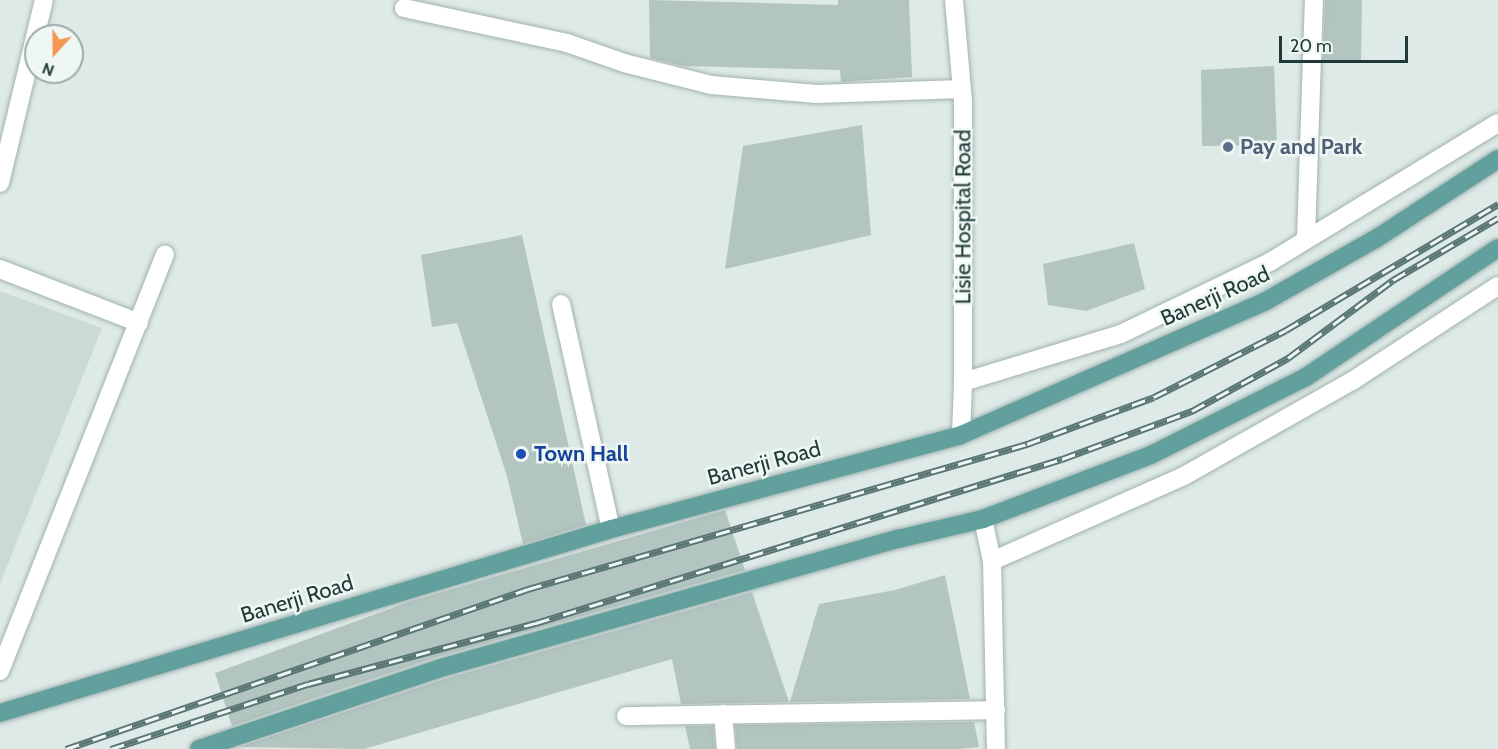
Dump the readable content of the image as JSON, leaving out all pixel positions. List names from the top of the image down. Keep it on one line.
{"streets":{"main road":["Banerji Road"],"street":["Lisie Hospital Road"]},"crossings":[["Lisie Hospital Road","Banerji Road"]],"places":["Pay and Park","Town Hall"],"scale_bar":"20 m","north":"bottom"}
